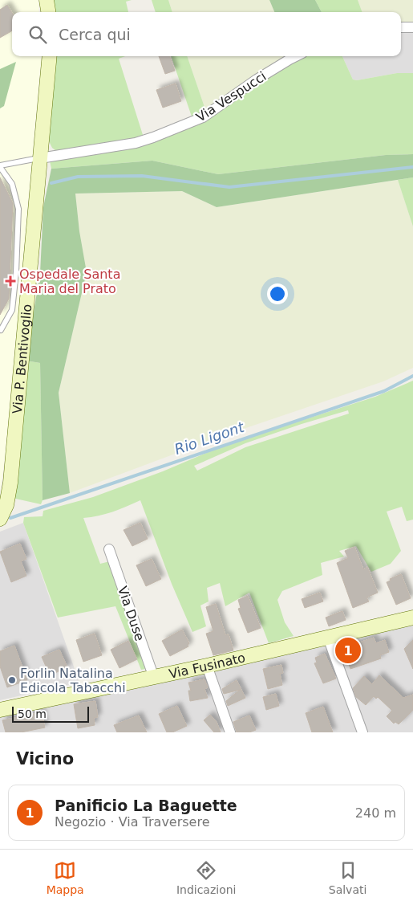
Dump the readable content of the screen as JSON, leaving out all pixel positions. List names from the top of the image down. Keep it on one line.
{"streets":{"street":["Via Vespucci","Via P. Bentivoglio","Via Duse","Via Fusinato"]},"crossings":[["Via Vespucci","Via P. Bentivoglio"],["Via Duse","Via Fusinato"]],"water":["Rio Ligont"],"places":{"health":["Ospedale Santa Maria del Prato"],"other":["Forlin Natalina Edicola Tabacchi"]},"scale_bar":"50 m","page":{"search":"Cerca qui","pins":"1","scale":"50 m","heading":"Vicino","list":[{"mark":"1","name":"Panificio La Baguette","note":"Negozio · Via Traversere","value":"240 m"}],"nav":["Mappa","Indicazioni","Salvati"]}}
